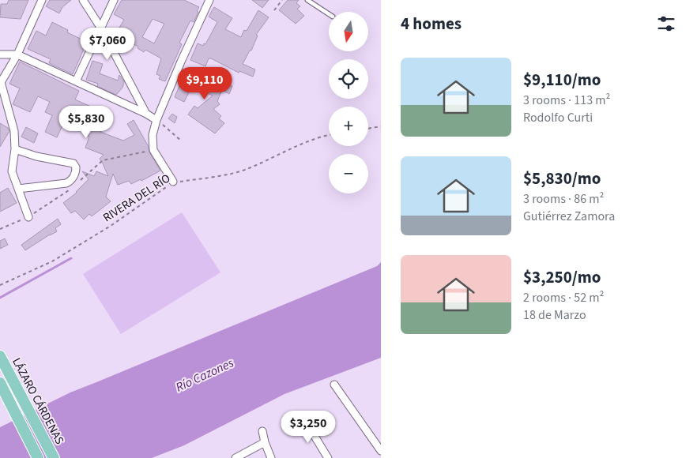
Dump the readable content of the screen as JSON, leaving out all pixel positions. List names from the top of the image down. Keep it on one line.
{"streets":{"main road":["LÁZARO CÁRDENAS"],"path":["RIVERA DEL RÍO"]},"water":["Río Cazones"],"north":"bottom","page":{"heading":"4 homes","map_buttons":["+","−"],"price":["$7,060","$9,110","$5,830","$3,250"],"list":[{"name":"$9,110/mo","note":"3 rooms · 113 m² · Rodolfo Curti"},{"name":"$5,830/mo","note":"3 rooms · 86 m² · Gutiérrez Zamora"},{"name":"$3,250/mo","note":"2 rooms · 52 m² · 18 de Marzo"}]}}
